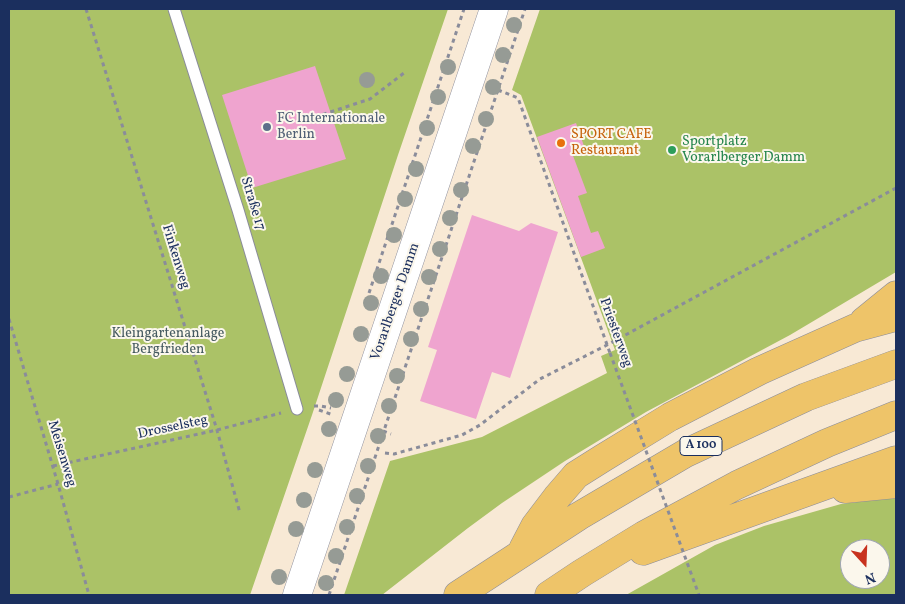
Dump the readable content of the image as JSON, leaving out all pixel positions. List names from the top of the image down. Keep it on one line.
{"streets":{"highway":["A 100"],"street":["Vorarlberger Damm"],"lane":["Straße 17"],"path":["Finkenweg","Priesterweg","Drosselsteg","Meisenweg"]},"crossings":[["Straße 17","Drosselsteg"],["Finkenweg","Drosselsteg"],["Drosselsteg","Meisenweg"]],"parks":["Kleingartenanlage Bergfrieden"],"places":["FC Internationale Berlin","SPORT CAFE Restaurant","Sportplatz Vorarlberger Damm"],"north":"bottom"}
